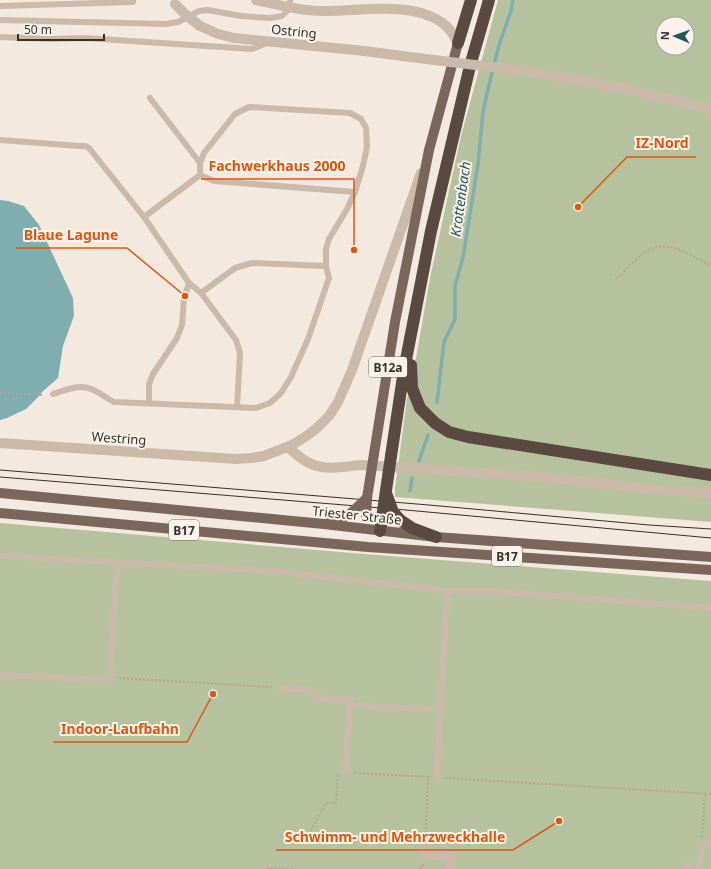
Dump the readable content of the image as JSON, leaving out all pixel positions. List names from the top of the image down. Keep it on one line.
{"streets":{"main road":["B12a","Triester Straße","B17"],"street":["Ostring","Westring"]},"crossings":[["B12a","Westring"],["B12a","Triester Straße"]],"water":["Krottenbach"],"places":["IZ-Nord","Fachwerkhaus 2000","Blaue Lagune","Indoor-Laufbahn","Schwimm- und Mehrzweckhalle"],"scale_bar":"50 m","north":"left"}
